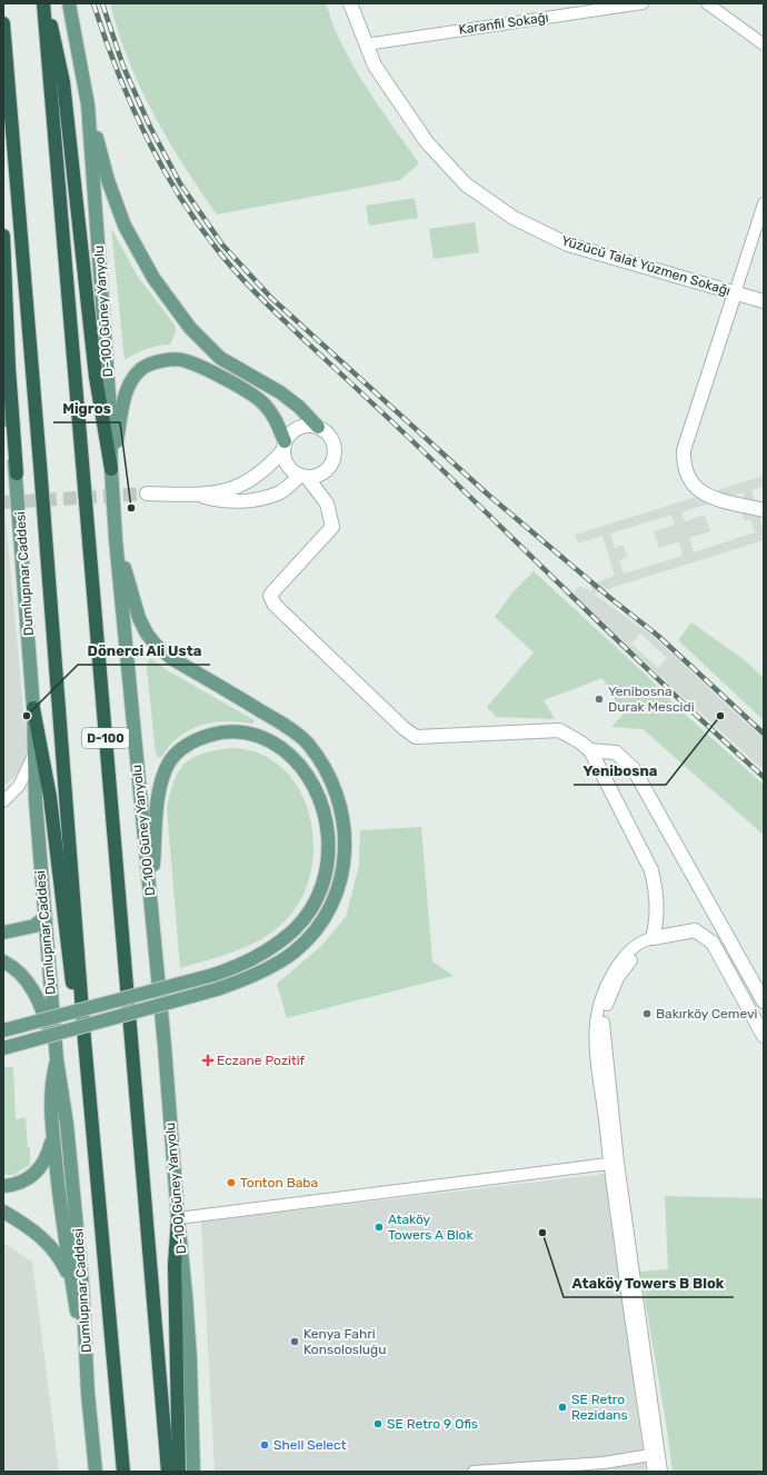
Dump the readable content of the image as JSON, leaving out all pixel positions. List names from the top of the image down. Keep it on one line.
{"streets":{"highway":["D-100"],"main road":["D-100 Güney Yanyolu","Dumlupınar Caddesi"],"street":["Karanfil Sokağı","Yüzücü Talat Yüzmen Sokağı"]},"crossings":[["Karanfil Sokağı","Yüzücü Talat Yüzmen Sokağı"]],"places":{"other":["Migros","Yenibosna Durak Mescidi","Dönerci Ali Usta","Yenibosna","Bakırköy Cemevi","Tonton Baba","Ataköy Towers A Blok","Ataköy Towers B Blok","Kenya Fahri Konsolosluğu","SE Retro Rezidans","SE Retro 9 Ofis","Shell Select"],"health":["Eczane Pozitif"]}}
